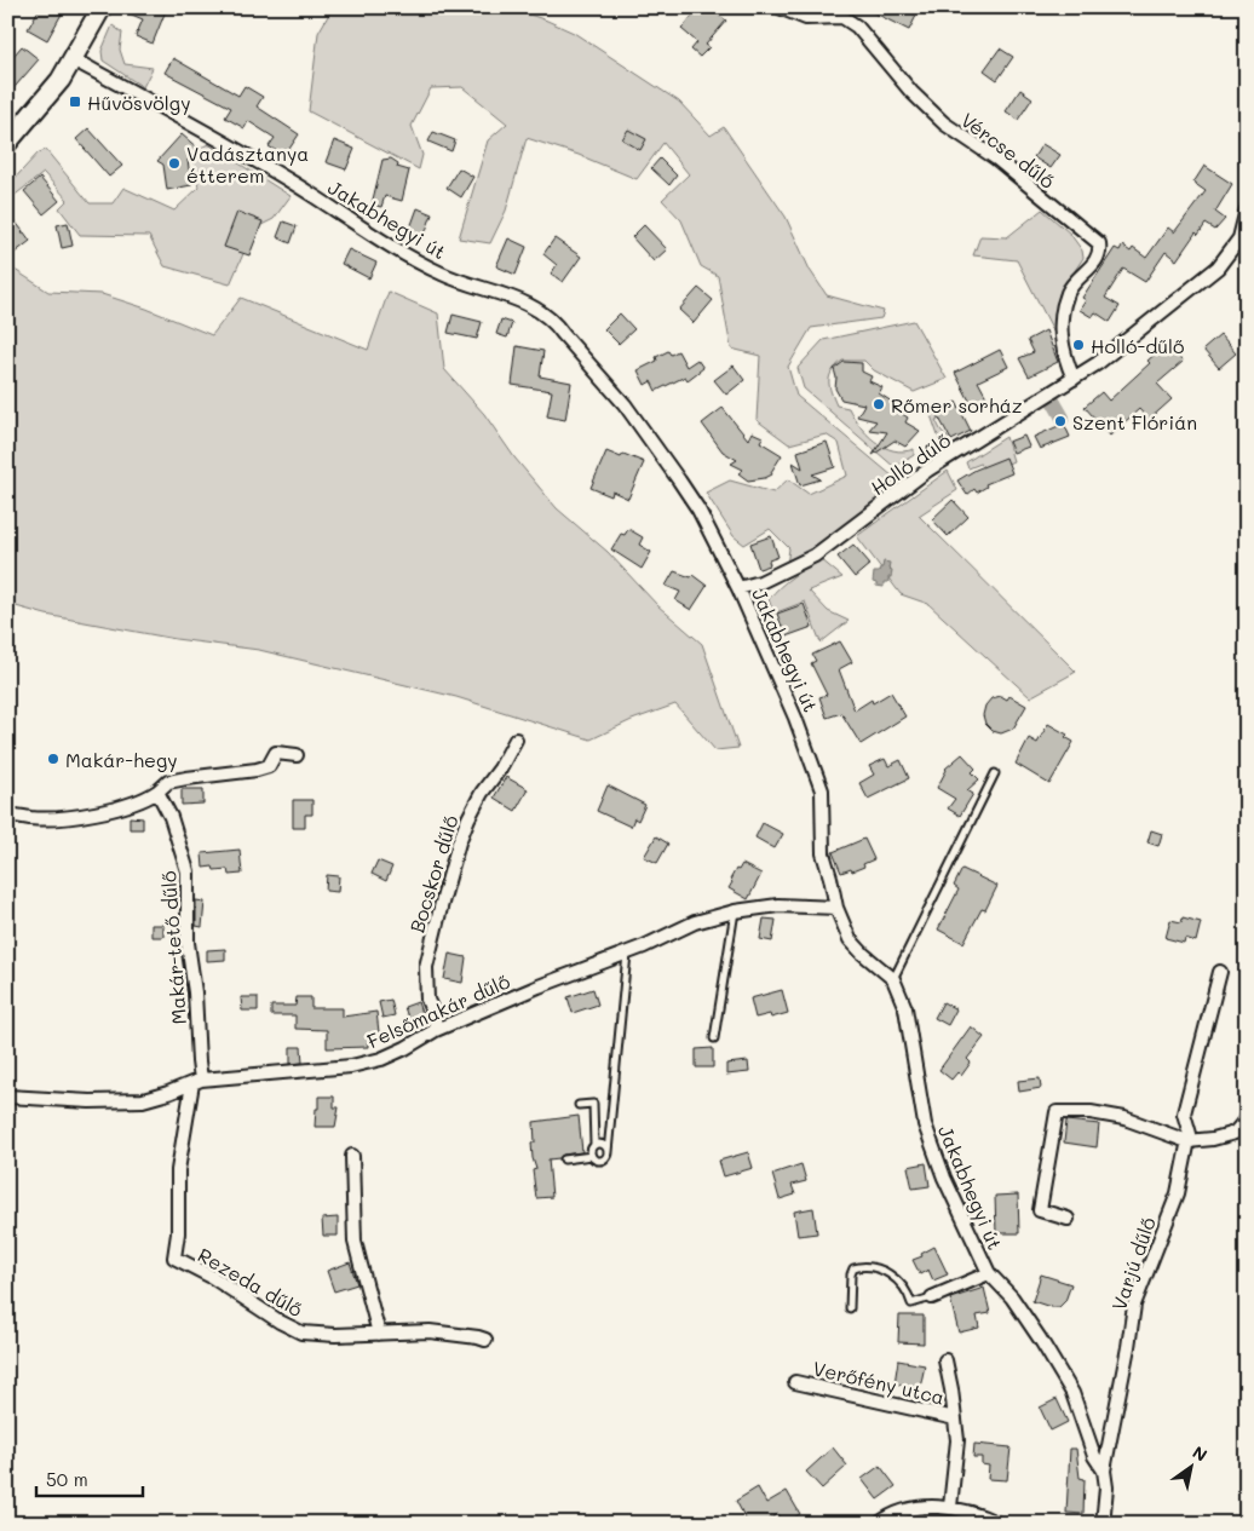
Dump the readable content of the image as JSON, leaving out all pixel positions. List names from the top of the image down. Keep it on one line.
{"streets":{"street":["Vércse dűlő","Jakabhegyi út","Holló dűlő","Bocskor dűlő","Makár-tető dűlő","Felsőmakár dűlő","Varjú dűlő","Rezeda dűlő","Verőfény utca"]},"crossings":[["Vércse dűlő","Holló dűlő"],["Jakabhegyi út","Holló dűlő"],["Jakabhegyi út","Felsőmakár dűlő"],["Jakabhegyi út","Varjú dűlő"],["Bocskor dűlő","Felsőmakár dűlő"],["Makár-tető dűlő","Felsőmakár dűlő"],["Makár-tető dűlő","Rezeda dűlő"],["Felsőmakár dűlő","Rezeda dűlő"]],"places":{"transit":["Hűvösvölgy"],"other":["Vadásztanya étterem","Holló-dűlő","Rőmer sorház","Szent Flórián","Makár-hegy"]},"scale_bar":"50 m","north":"top right"}
